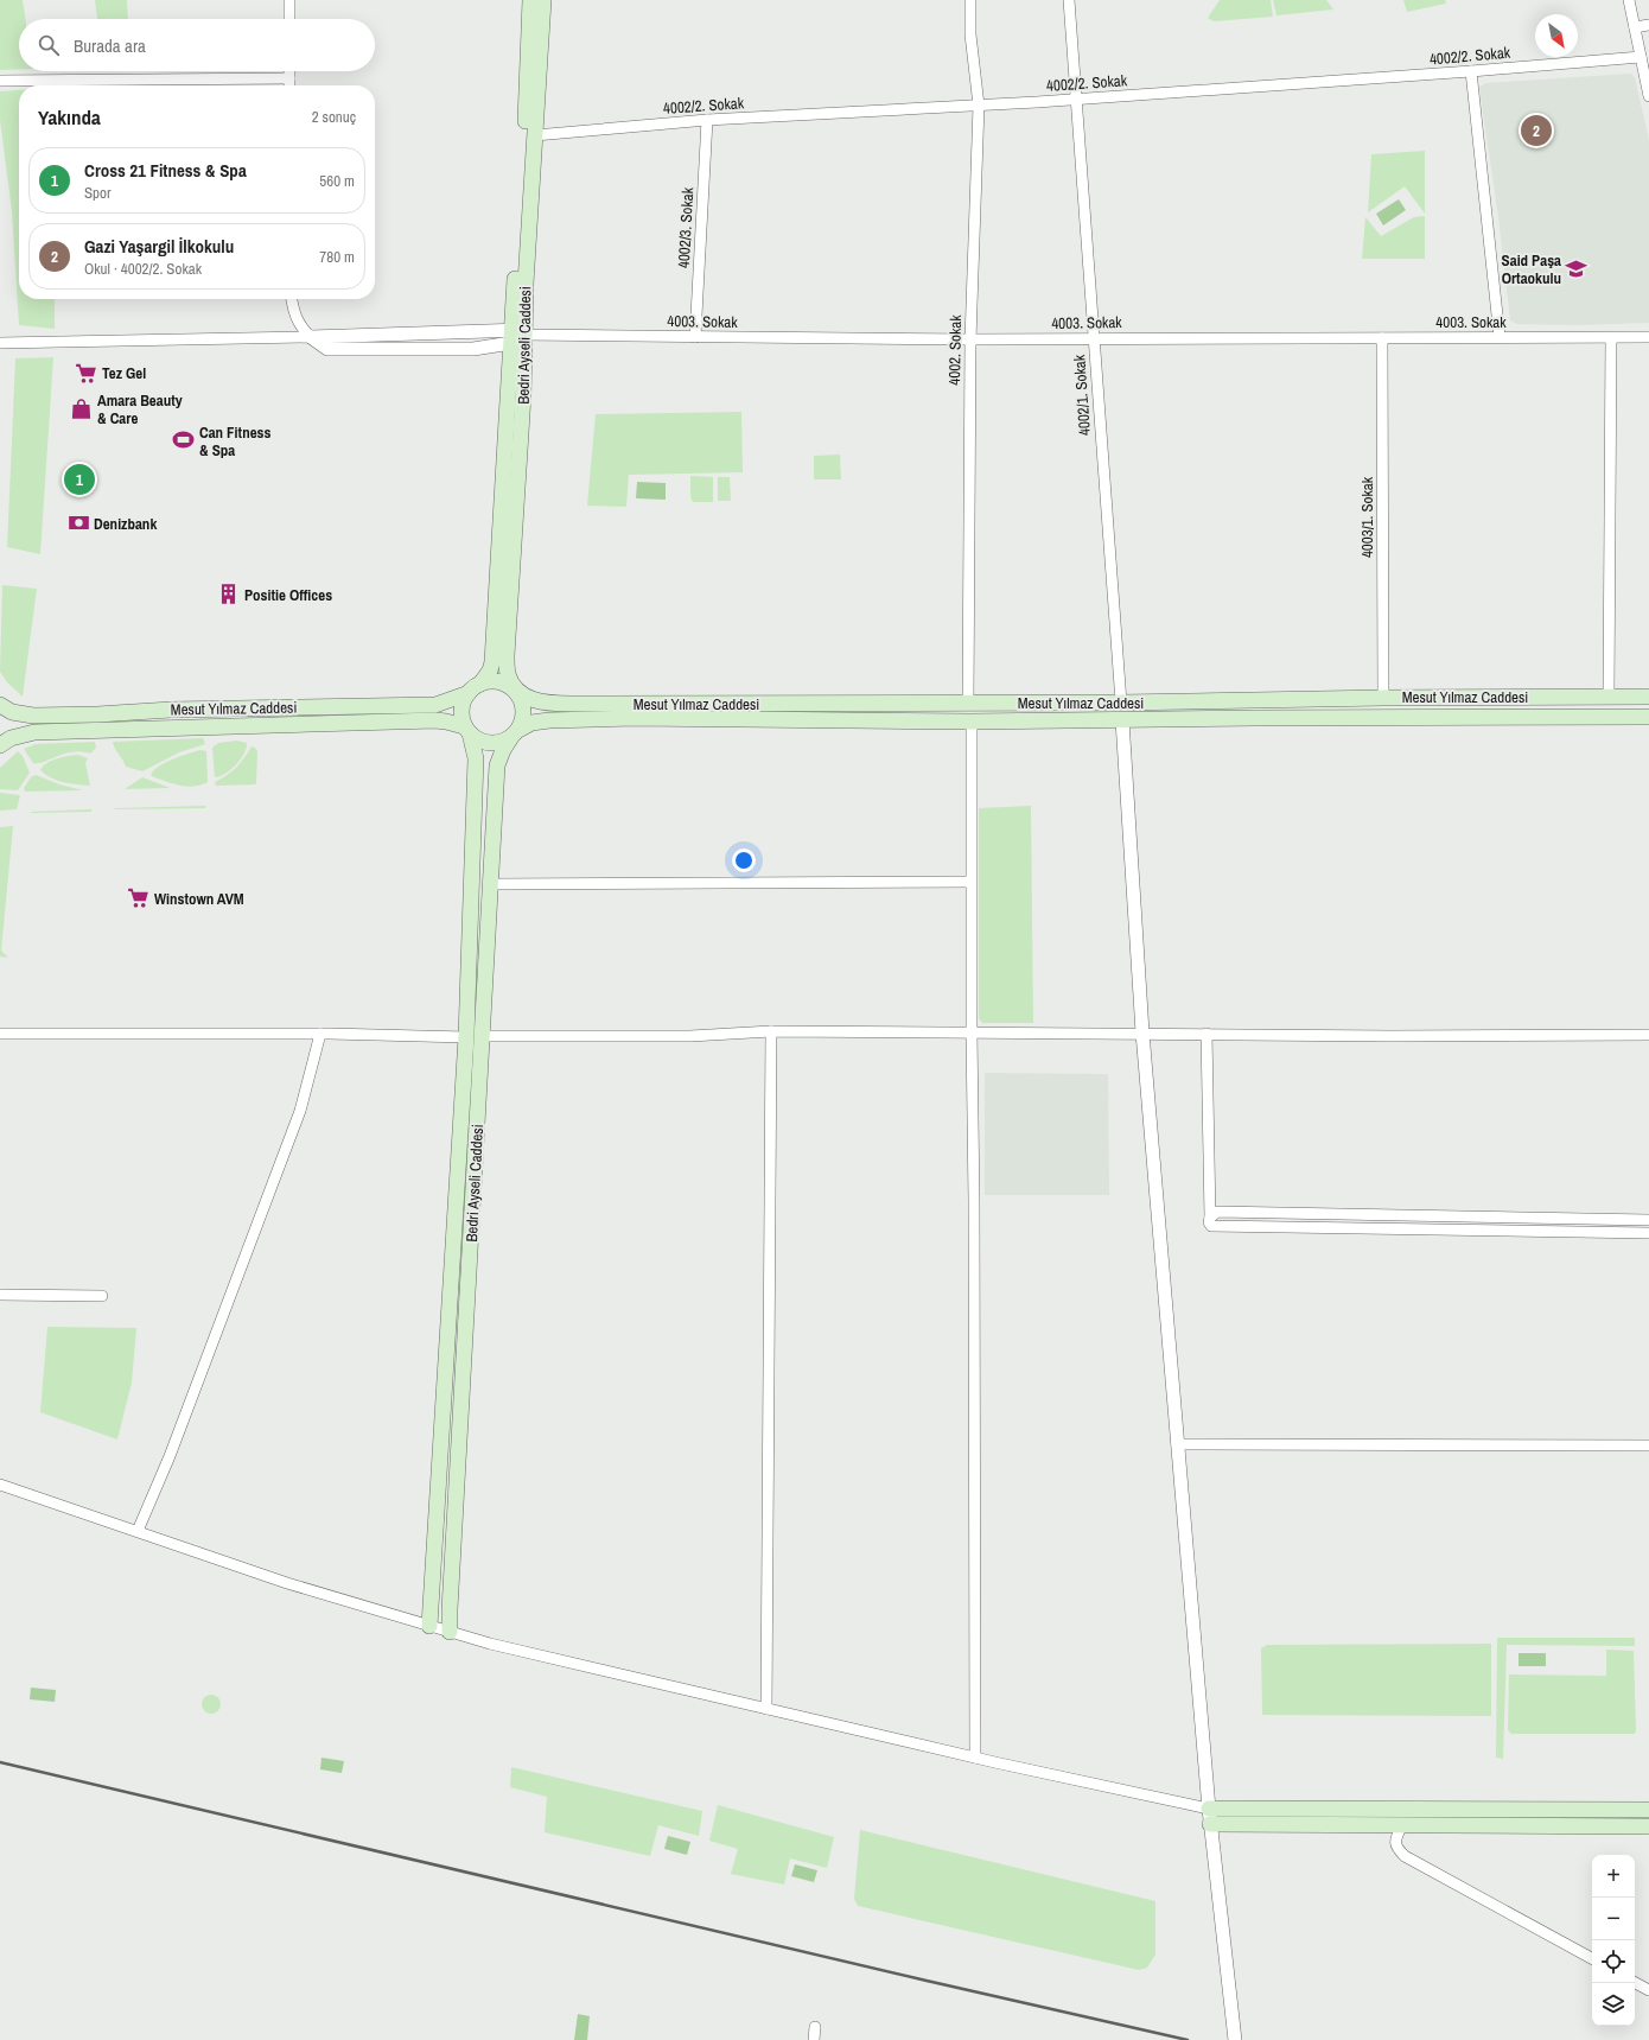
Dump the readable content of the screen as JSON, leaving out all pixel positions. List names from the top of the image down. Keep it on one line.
{"streets":{"main road":["Bedri Ayseli Caddesi","Mesut Yılmaz Caddesi"],"street":["4002/2. Sokak","4002/3. Sokak","4003. Sokak","4002. Sokak","4002/1. Sokak","4003/1. Sokak"]},"crossings":[["4002/2. Sokak","4002/3. Sokak"],["4002/2. Sokak","Bedri Ayseli Caddesi"],["4002/2. Sokak","4002. Sokak"],["4002/2. Sokak","4002/1. Sokak"],["4002/3. Sokak","4003. Sokak"],["4003. Sokak","Bedri Ayseli Caddesi"],["4003. Sokak","4002. Sokak"],["4003. Sokak","4002/1. Sokak"],["4003. Sokak","4003/1. Sokak"],["Bedri Ayseli Caddesi","Mesut Yılmaz Caddesi"],["4002. Sokak","Mesut Yılmaz Caddesi"],["4002/1. Sokak","Mesut Yılmaz Caddesi"],["4003/1. Sokak","Mesut Yılmaz Caddesi"]],"places":{"school or university":["Said Paşa Ortaokulu"],"supermarket":["Tez Gel","Winstown AVM"],"shop":["Amara Beauty & Care"],"sports":["Can Fitness & Spa"],"bank":["Denizbank"],"building":["Positie Offices"]},"north":"bottom right","page":{"search":"Burada ara","heading":["Yakında","2 sonuç"],"pins":["2","1"],"list":[{"mark":"1","name":"Cross 21 Fitness & Spa","note":"Spor","value":"560 m"},{"mark":"2","name":"Gazi Yaşargil İlkokulu","note":"Okul · 4002/2. Sokak","value":"780 m"}],"map_buttons":["+","−"]}}
